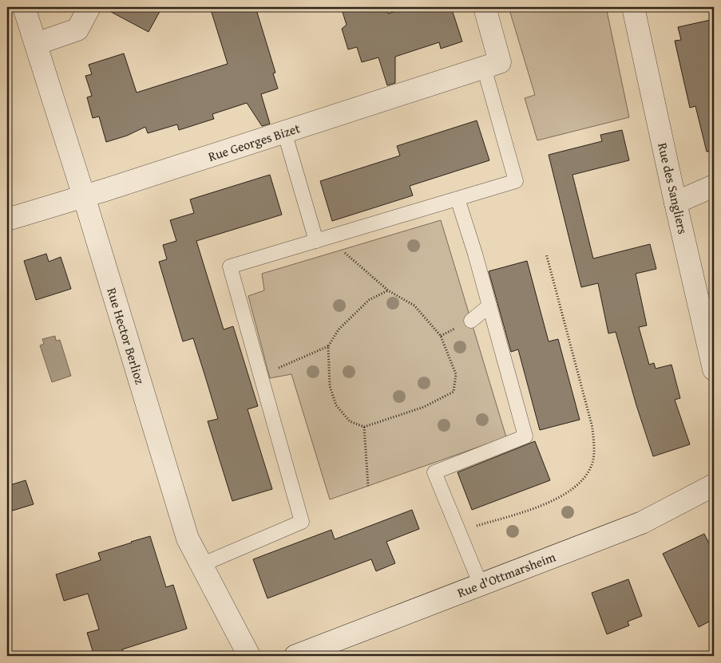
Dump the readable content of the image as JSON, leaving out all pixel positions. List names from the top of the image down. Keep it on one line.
{"streets":{"street":["Rue Georges Bizet","Rue des Sangliers","Rue Hector Berlioz","Rue d'Ottmarsheim"]},"crossings":[["Rue Georges Bizet","Rue Hector Berlioz"]]}
